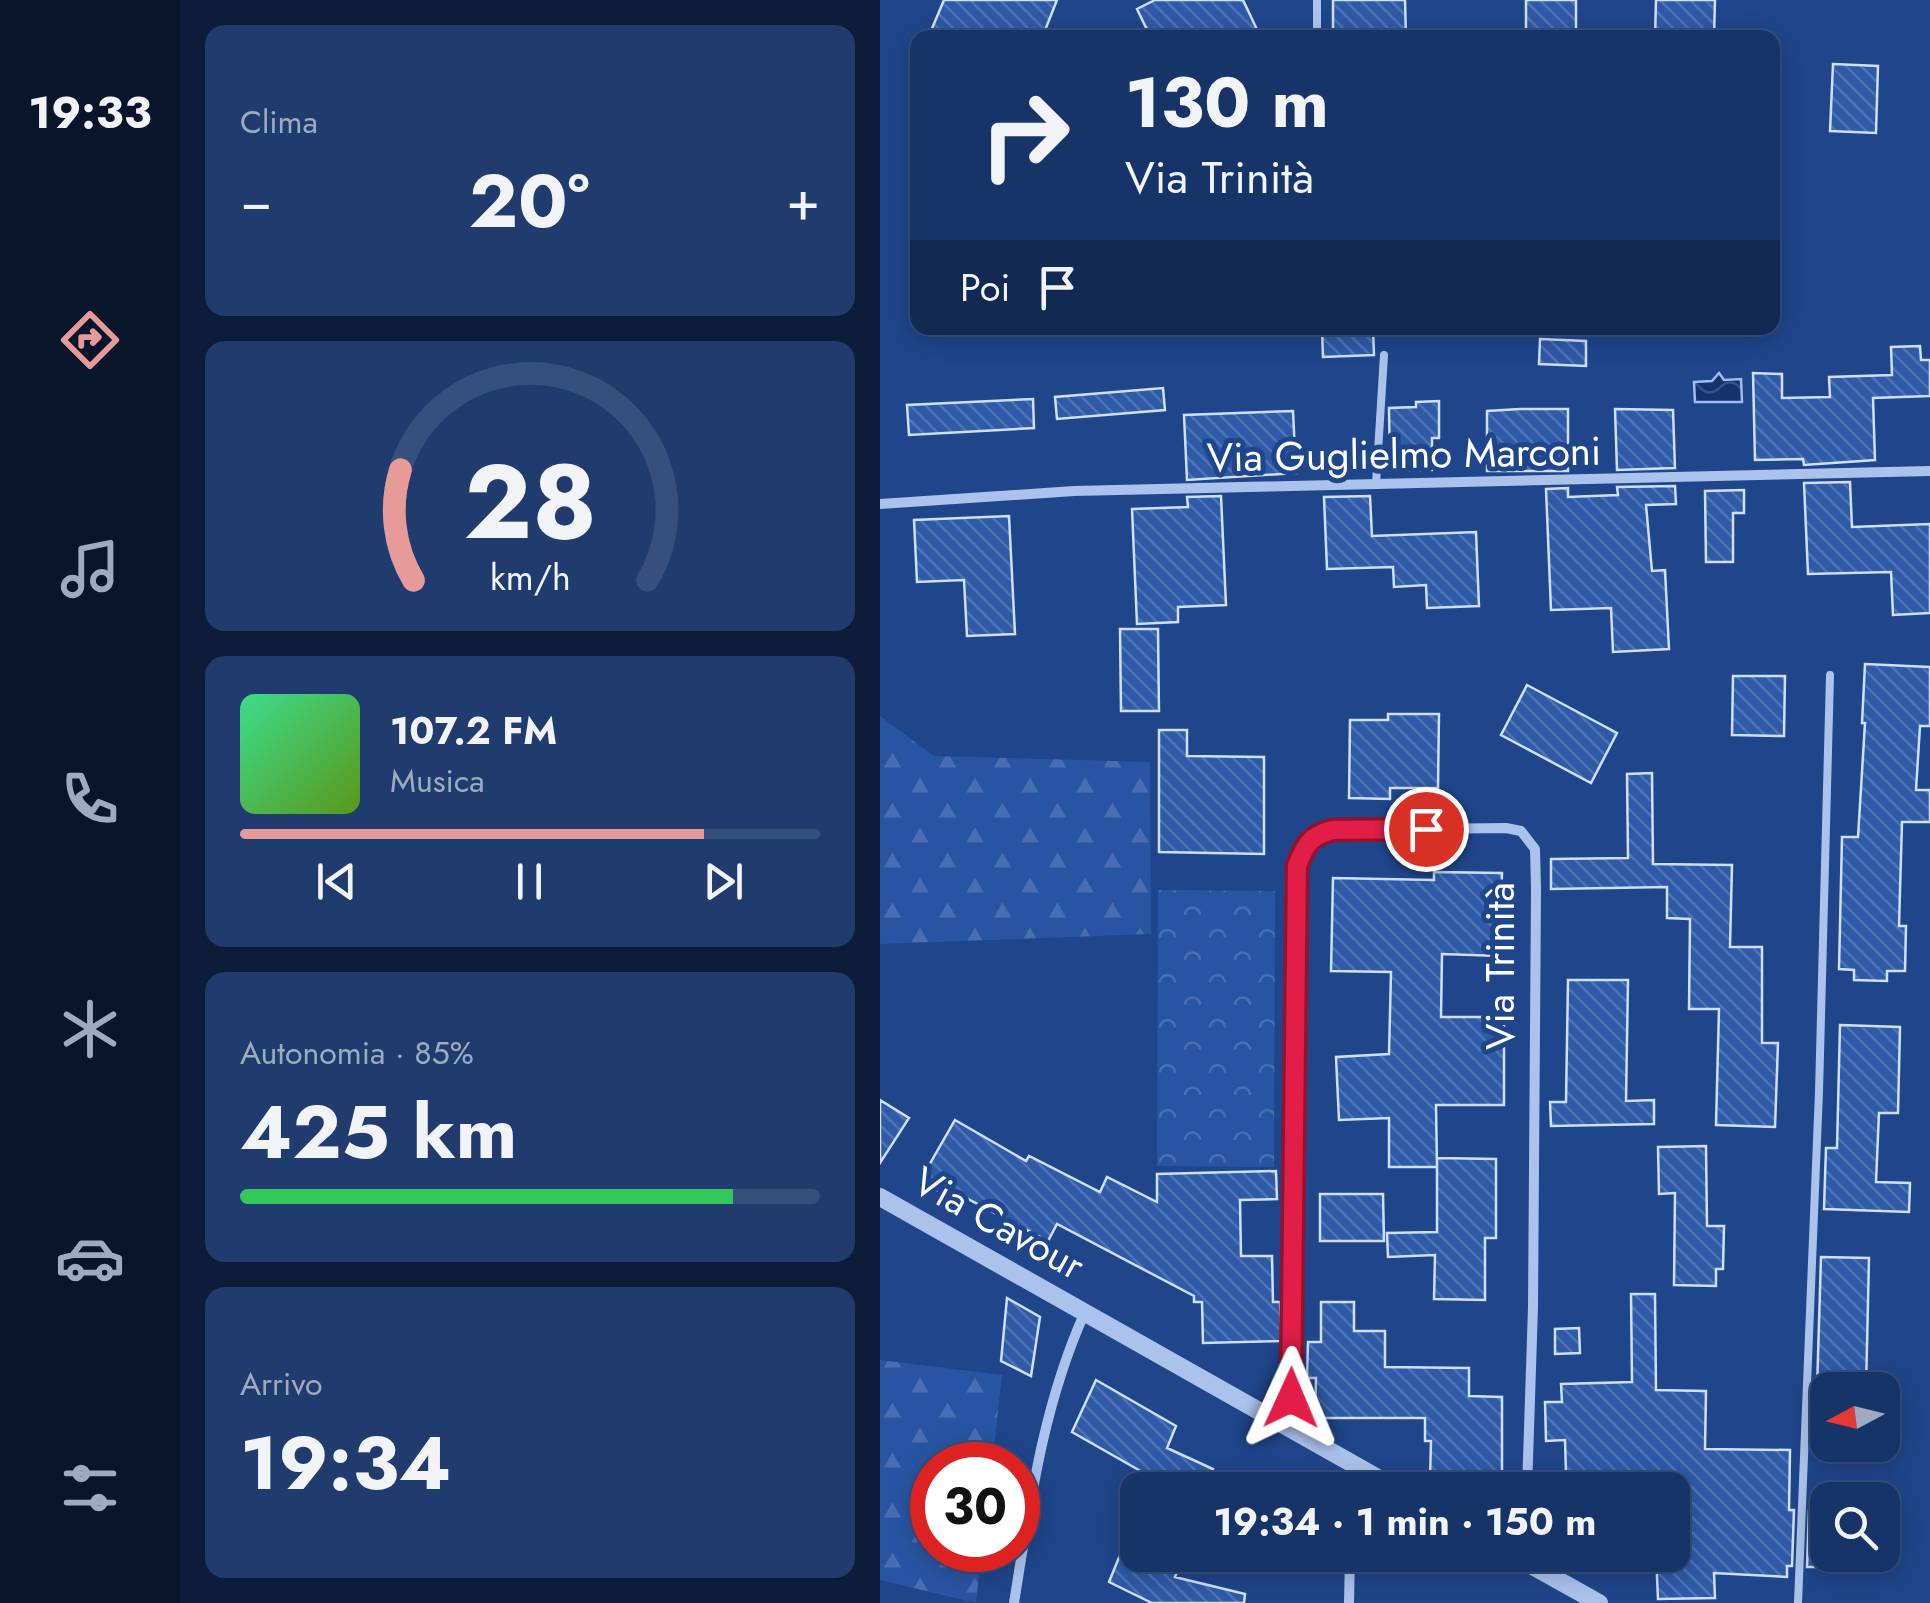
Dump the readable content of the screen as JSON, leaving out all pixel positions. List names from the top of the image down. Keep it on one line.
{"streets":{"street":["Via Guglielmo Marconi","Via Trinità","Via Cavour"]},"north":"left","page":{"tabs":"19:33","tile":["Clima",["Autonomia · 85%","425 km"],["Arrivo","19:34"]],"turn":["130 m","Via Trinità"],"heat":["−","20°","+"],"then":"Poi","song":["107.2 FM","Musica"],"limit":"30","trip":"19:34 · 1 min · 150 m","gauge":["28","km/h"]}}
